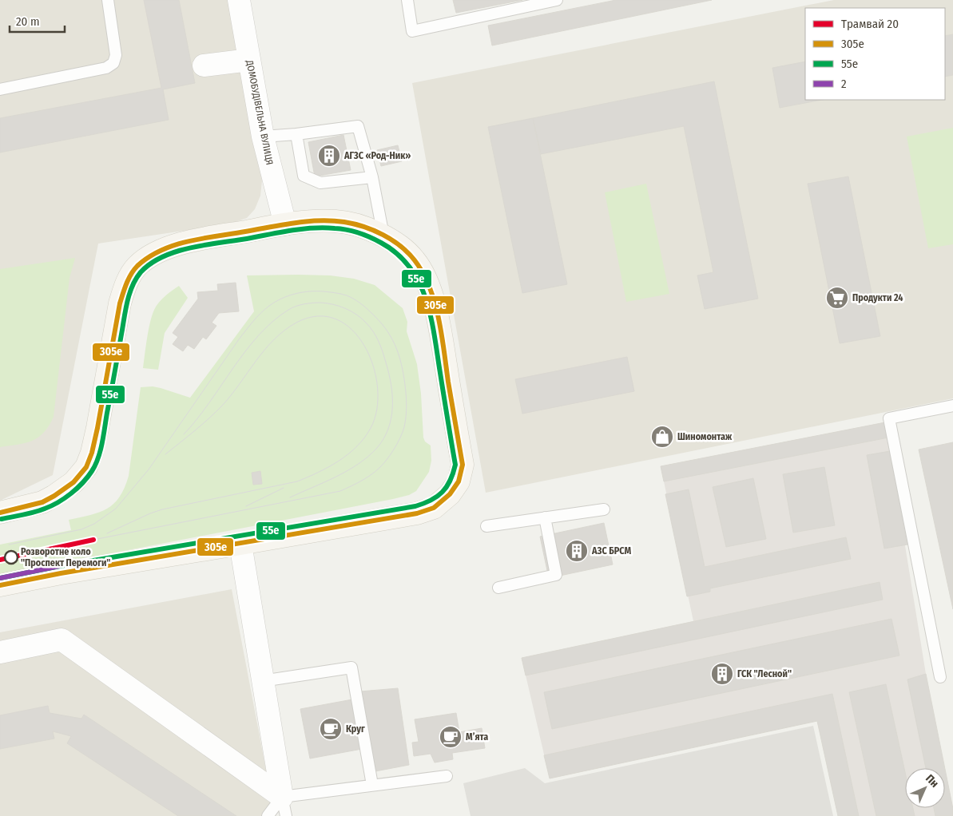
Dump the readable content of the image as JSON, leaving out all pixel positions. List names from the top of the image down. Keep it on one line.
{"streets":{"street":["ДОМОБУДІВЕЛЬНА ВУЛИЦЯ"]},"places":{"building":["АГЗС «Род-Ник»","АЗС БРСМ","ГСК \"Лесной\""],"supermarket":["Продукти 24"],"shop":["Шиномонтаж"],"other":["Розворотне коло \"Проспект Перемоги\""],"cafe":["Круг","Мʼята"]},"lines":["transit line 305e","transit line 55е","tram line 20","transit line 2"],"legend":["Трамвай 20","305e","55е","2"],"scale_bar":"20 m","north":"top right"}
